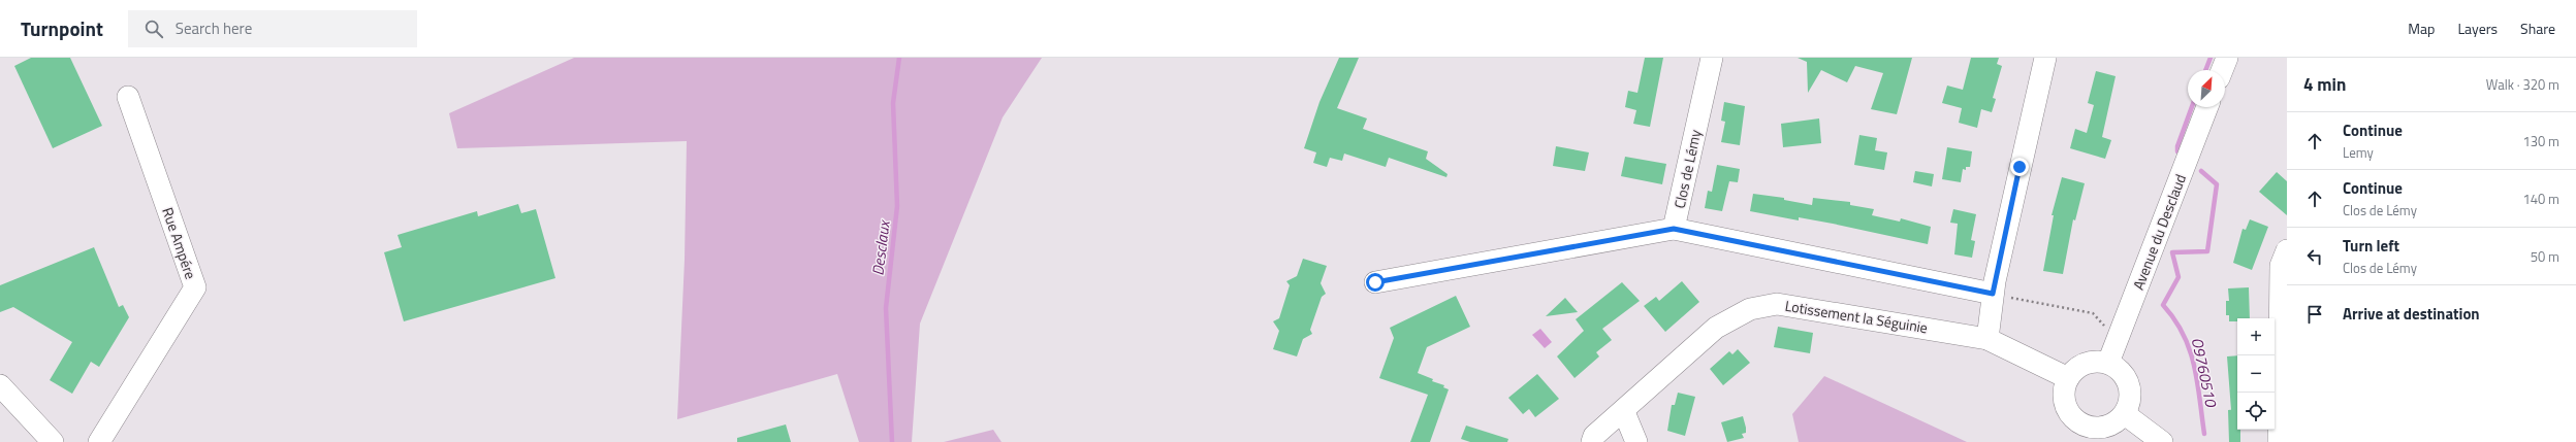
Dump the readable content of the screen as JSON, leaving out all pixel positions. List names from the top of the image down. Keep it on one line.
{"streets":{"street":["Clos de Lémy","Avenue du Desclaud","Rue Ampére","Lotissement la Séguinie"]},"crossings":[["Avenue du Desclaud","Lotissement la Séguinie"]],"water":["Desclaux","O9760510"],"north":"top right","page":{"header":"Turnpoint","search":"Search here","nav":["Map","Layers","Share"],"heading":["4 min","Walk · 320 m"],"list":[["Continue","Lemy","130 m"],["Continue","Clos de Lémy","140 m"],["Turn left","Clos de Lémy","50 m"],"Arrive at destination"],"map_buttons":["+","−"]}}
